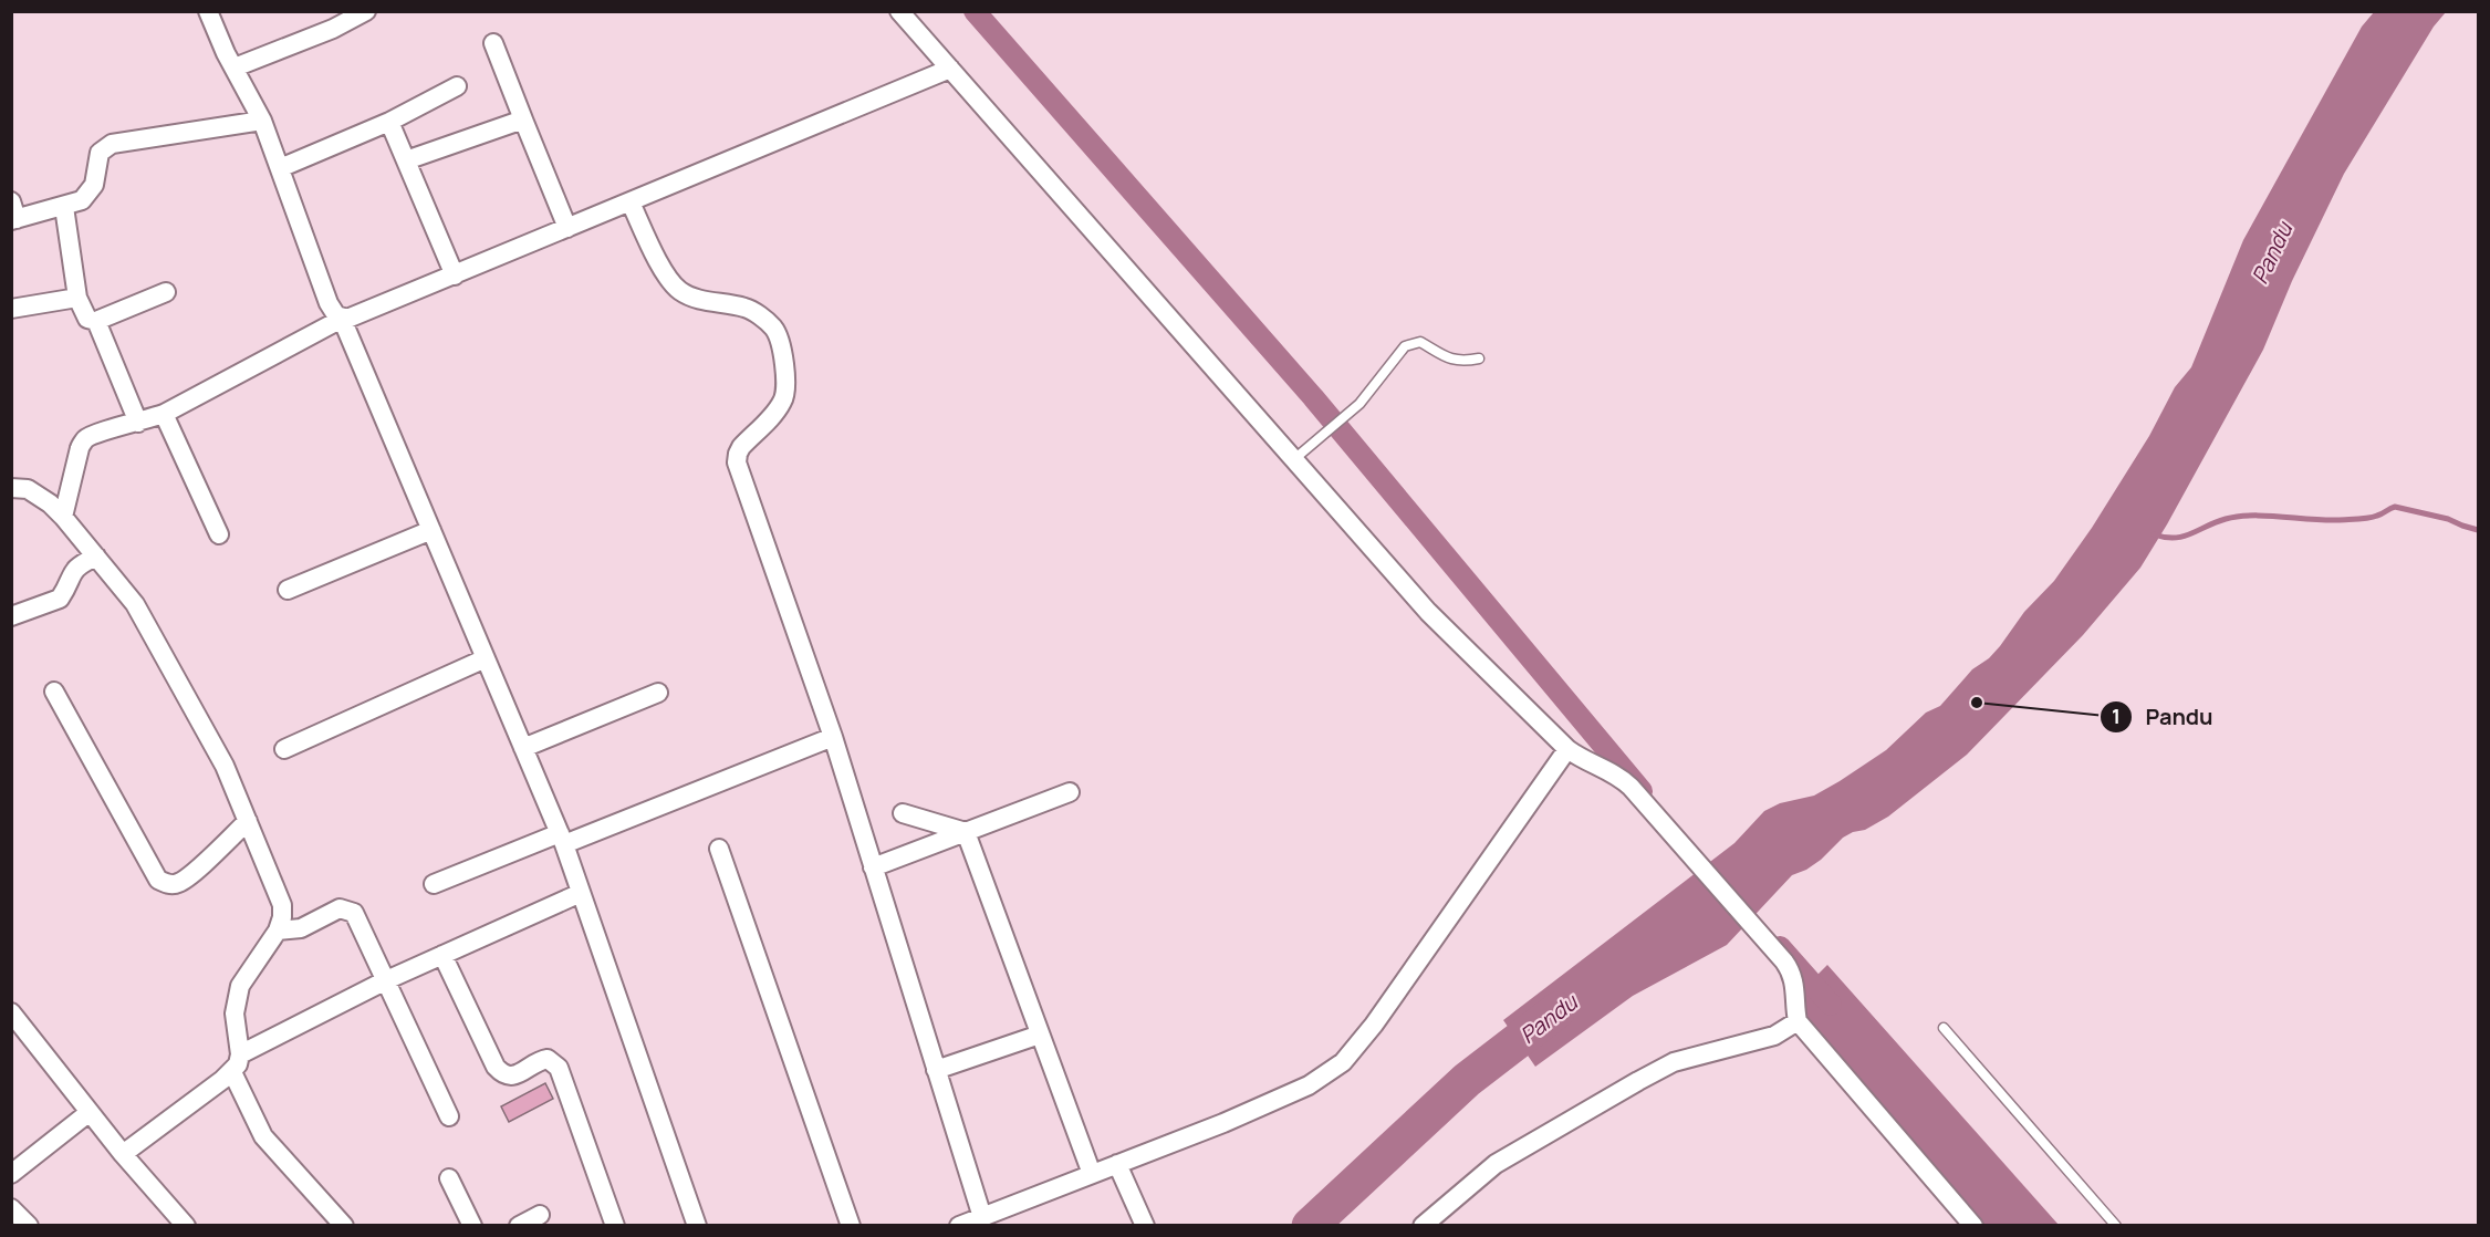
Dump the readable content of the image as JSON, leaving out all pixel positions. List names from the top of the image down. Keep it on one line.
{"water":["Pandu"],"places":["Pandu"]}
